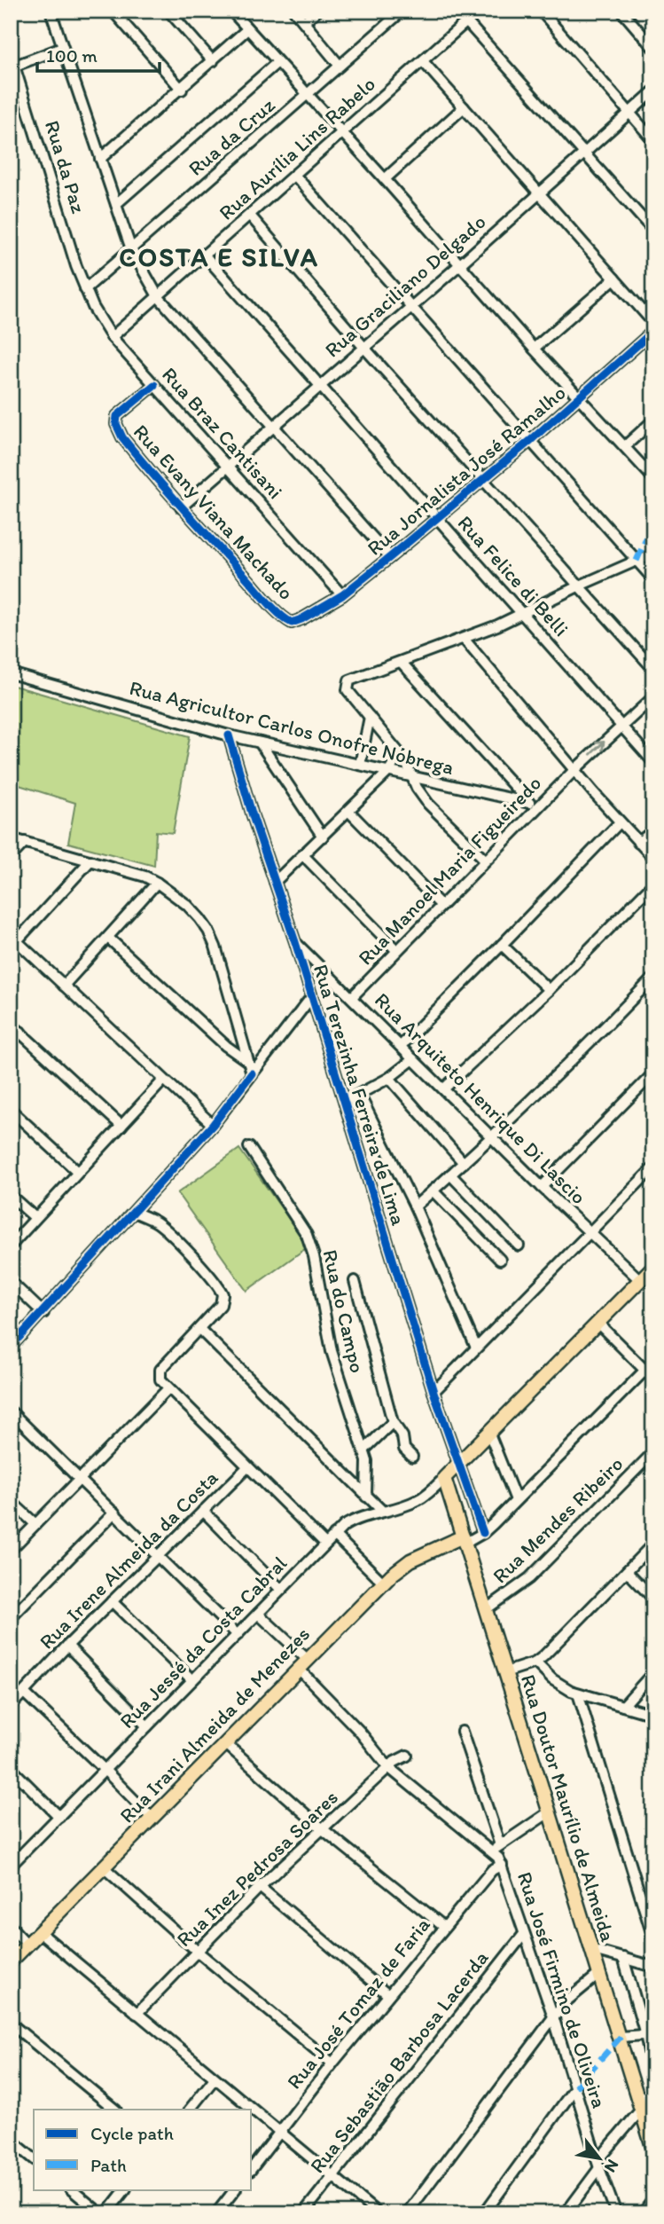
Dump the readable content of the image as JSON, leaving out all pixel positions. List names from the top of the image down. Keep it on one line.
{"streets":{"main road":["Rua Irani Almeida de Menezes","Rua Doutor Maurílio de Almeida"],"street":["Rua da Cruz","Rua Aurília Lins Rabelo","Rua da Paz","Rua Graciliano Delgado","Rua Braz Cantisani","Rua Jornalista José Ramalho","Rua Evany Viana Machado","Rua Felice di Belli","Rua Agricultor Carlos Onofre Nóbrega","Rua Manoel Maria Figueiredo","Rua Terezinha Ferreira de Lima","Rua Arquiteto Henrique Di Lascio","Rua do Campo","Rua Mendes Ribeiro","Rua Irene Almeida da Costa","Rua Jessé da Costa Cabral","Rua Inez Pedrosa Soares","Rua José Firmino de Oliveira","Rua José Tomaz de Faria","Rua Sebastião Barbosa Lacerda"]},"crossings":[["Rua da Cruz","Rua da Paz"],["Rua da Cruz","Rua Braz Cantisani"],["Rua Aurília Lins Rabelo","Rua Braz Cantisani"],["Rua Aurília Lins Rabelo","Rua Felice di Belli"],["Rua da Paz","Rua Braz Cantisani"],["Rua Graciliano Delgado","Rua Braz Cantisani"],["Rua Graciliano Delgado","Rua Evany Viana Machado"],["Rua Graciliano Delgado","Rua Felice di Belli"],["Rua Braz Cantisani","Rua Jornalista José Ramalho"],["Rua Braz Cantisani","Rua Evany Viana Machado"],["Rua Jornalista José Ramalho","Rua Evany Viana Machado"],["Rua Jornalista José Ramalho","Rua Felice di Belli"],["Rua Felice di Belli","Rua Manoel Maria Figueiredo"],["Rua Agricultor Carlos Onofre Nóbrega","Rua Manoel Maria Figueiredo"],["Rua Agricultor Carlos Onofre Nóbrega","Rua Terezinha Ferreira de Lima"],["Rua Manoel Maria Figueiredo","Rua Arquiteto Henrique Di Lascio"],["Rua Terezinha Ferreira de Lima","Rua Arquiteto Henrique Di Lascio"],["Rua Mendes Ribeiro","Rua Doutor Maurílio de Almeida"],["Rua Jessé da Costa Cabral","Rua Doutor Maurílio de Almeida"],["Rua Irani Almeida de Menezes","Rua Doutor Maurílio de Almeida"],["Rua José Firmino de Oliveira","Rua José Tomaz de Faria"],["Rua José Firmino de Oliveira","Rua Sebastião Barbosa Lacerda"]],"districts":["COSTA E SILVA"],"legend":["Cycle path","Path"],"scale_bar":"100 m","north":"bottom right"}
